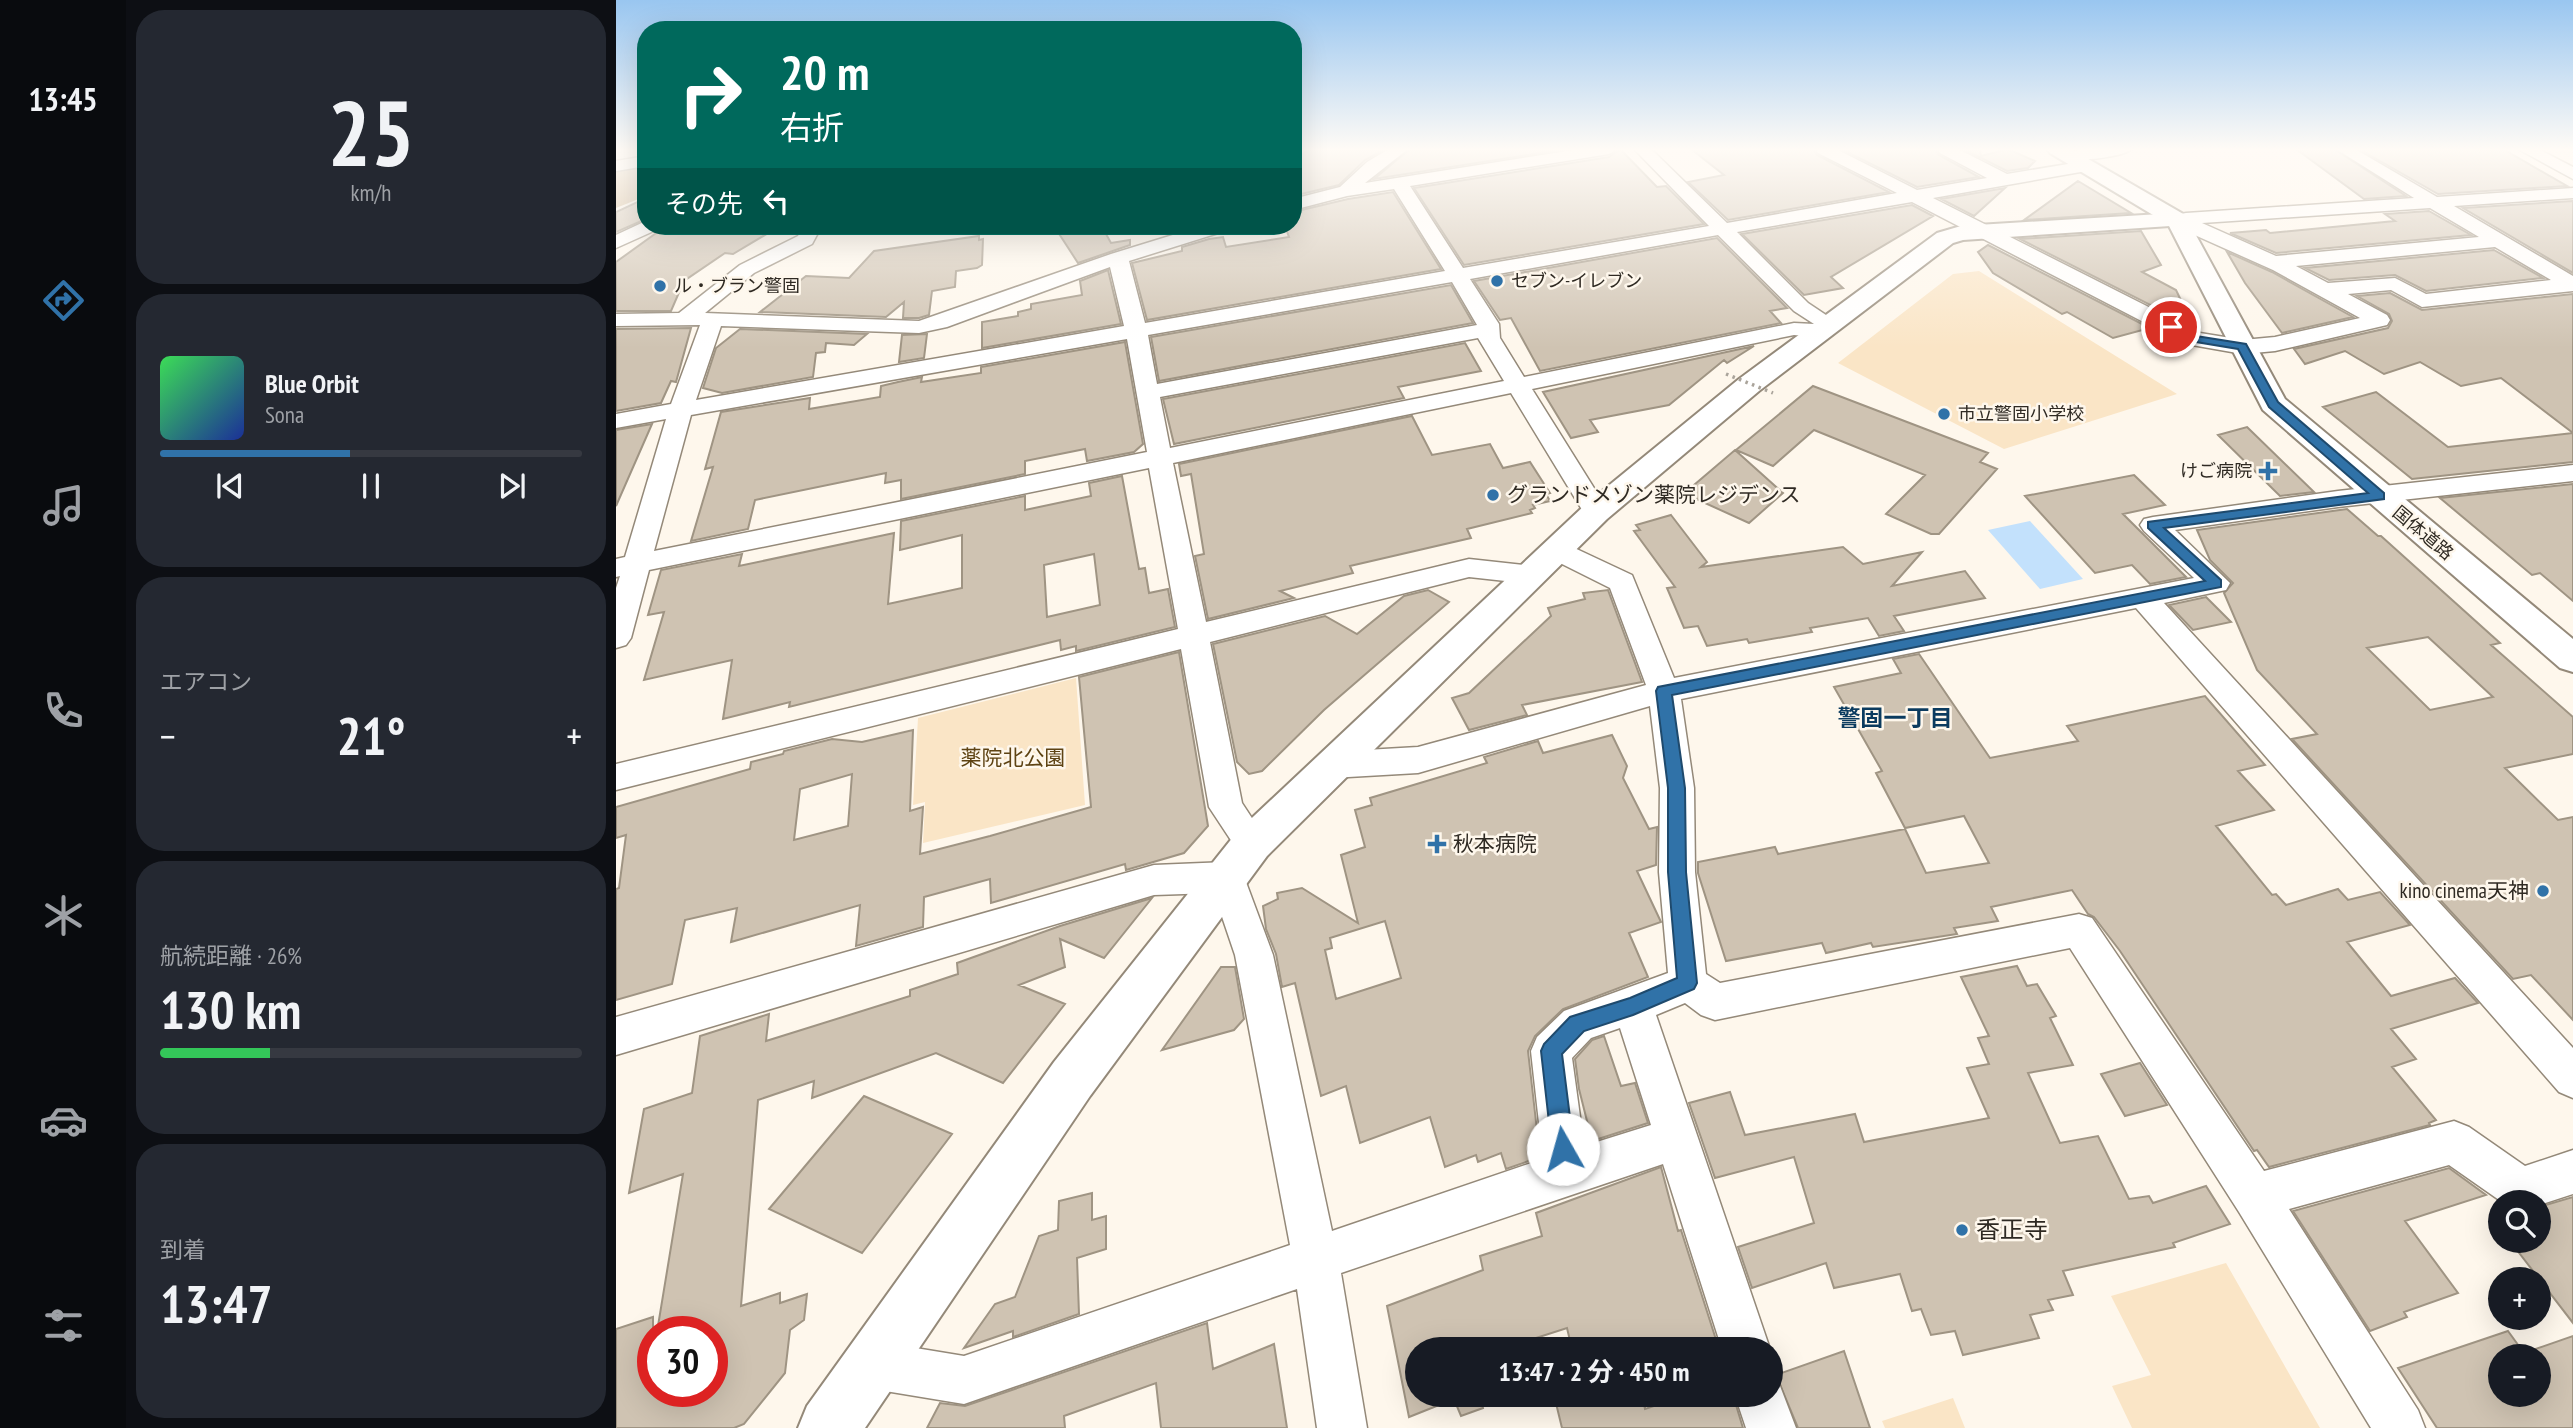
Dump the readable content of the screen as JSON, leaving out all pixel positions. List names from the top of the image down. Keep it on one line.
{"streets":{"main road":["国体道路"]},"districts":["警固一丁目"],"parks":["薬院北公園"],"places":{"other":["セブン-イレブン","ル・ブラン警固","市立警固小学校","グランドメゾン薬院レジデンス","kino cinema天神","香正寺"],"health":["けご病院","秋本病院"]},"page":{"tabs":"13:45","tile":[["25","km/h"],"エアコン",["航続距離 · 26%","130 km"],["到着","13:47"]],"turn":["20 m","右折"],"then":"その先","song":["Blue Orbit","Sona"],"heat":["−","21°","+"],"map_buttons":["+","−"],"limit":"30","trip":"13:47 · 2 分 · 450 m"}}
